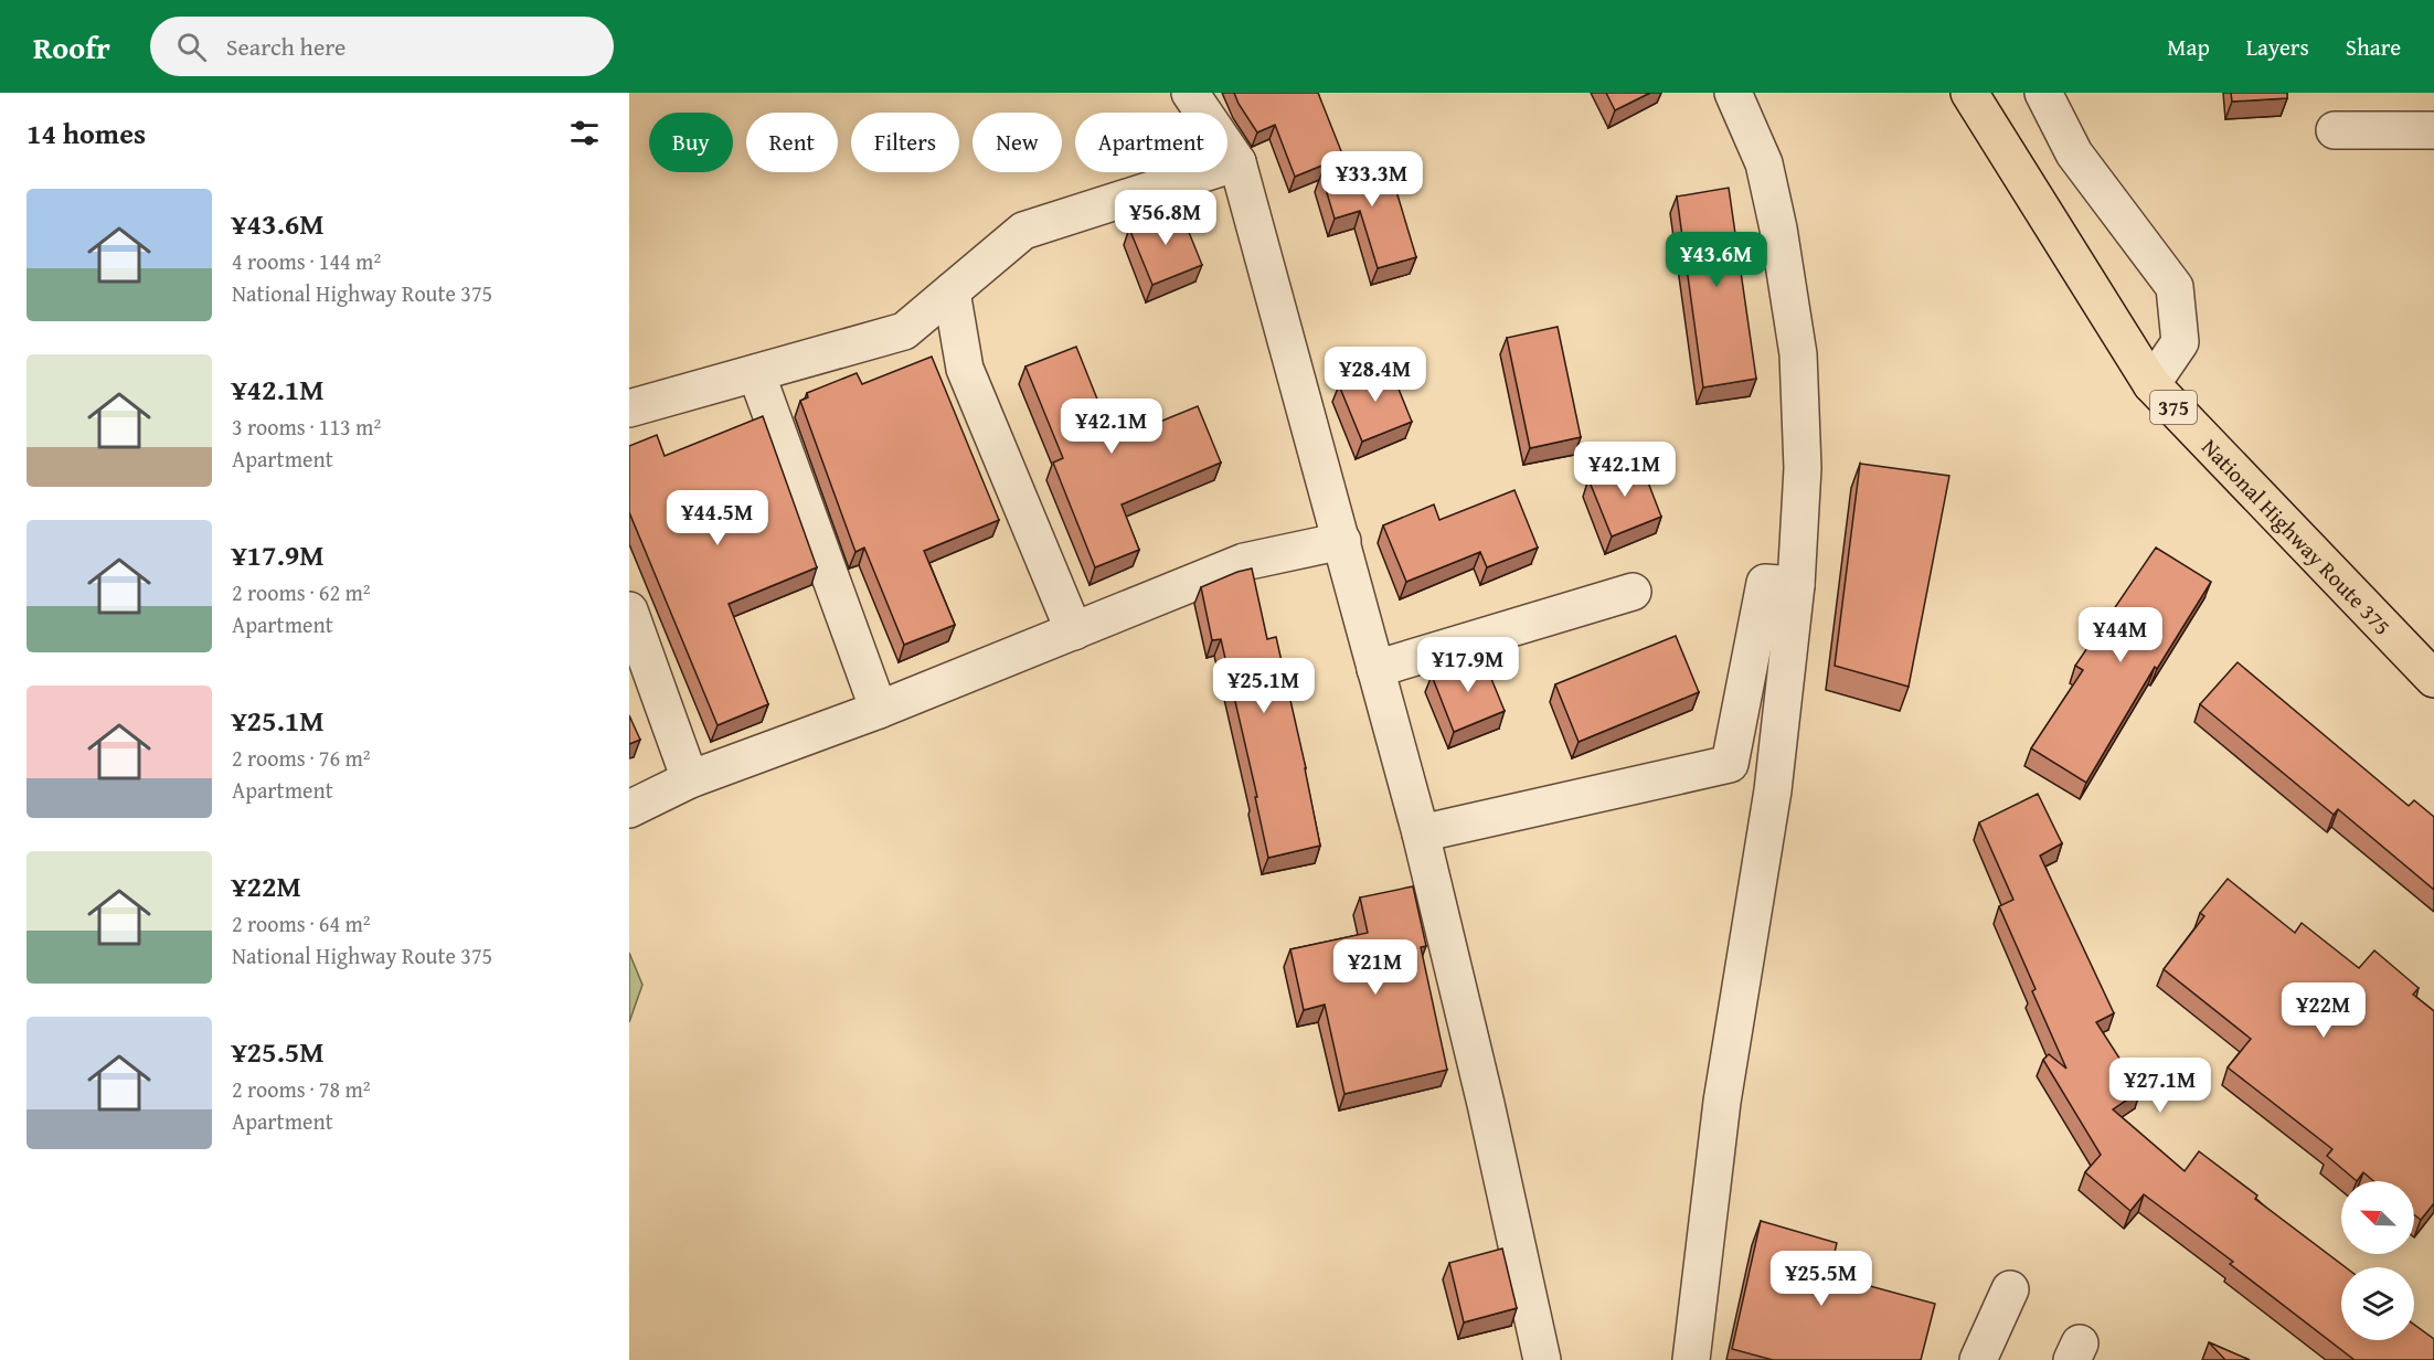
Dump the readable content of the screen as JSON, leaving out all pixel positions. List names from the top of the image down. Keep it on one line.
{"streets":{"highway":["375","National Highway Route 375"]},"north":"top left","page":{"header":"Roofr","search":"Search here","nav":["Map","Layers","Share"],"heading":"14 homes","chip":["Buy","Rent","Filters","New","Apartment"],"price":["¥33.3M","¥56.8M","¥43.6M","¥28.4M","¥42.1M","¥42.1M","¥44.5M","¥44M","¥17.9M","¥25.1M","¥21M","¥22M","¥27.1M","¥25.5M"],"list":[{"name":"¥43.6M","note":"4 rooms · 144 m² · National Highway Route 375"},{"name":"¥42.1M","note":"3 rooms · 113 m² · Apartment"},{"name":"¥17.9M","note":"2 rooms · 62 m² · Apartment"},{"name":"¥25.1M","note":"2 rooms · 76 m² · Apartment"},{"name":"¥22M","note":"2 rooms · 64 m² · National Highway Route 375"},{"name":"¥25.5M","note":"2 rooms · 78 m² · Apartment"}]}}
